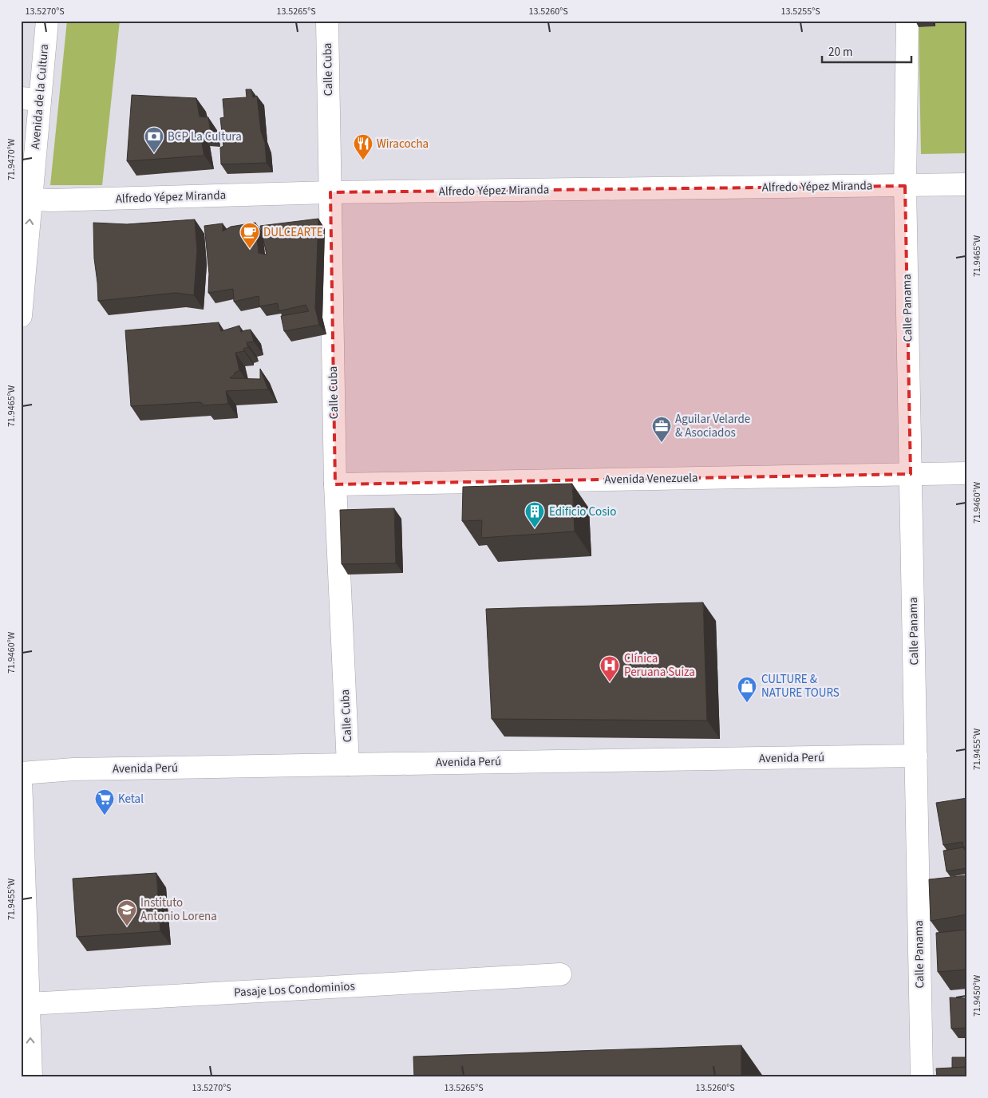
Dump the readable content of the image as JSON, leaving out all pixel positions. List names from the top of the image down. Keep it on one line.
{"streets":{"main road":["Calle Cuba","Avenida de la Cultura","Alfredo Yépez Miranda","Calle Panama","Avenida Venezuela","Avenida Perú","Pasaje Los Condominios"]},"crossings":[["Calle Cuba","Alfredo Yépez Miranda"],["Calle Cuba","Avenida Venezuela"],["Calle Cuba","Avenida Perú"],["Avenida de la Cultura","Alfredo Yépez Miranda"],["Alfredo Yépez Miranda","Calle Panama"],["Calle Panama","Avenida Venezuela"],["Calle Panama","Avenida Perú"]],"one_way":["Avenida de la Cultura"],"places":{"bank":["BCP La Cultura"],"restaurant":["Wiracocha"],"cafe":["DULCEARTE"],"office":["Aguilar Velarde & Asociados"],"building":["Edificio Cosio"],"hospital":["Clínica Peruana Suiza"],"shop":["CULTURE & NATURE TOURS"],"supermarket":["Ketal"],"school or university":["Instituto Antonio Lorena"]},"scale_bar":"20 m","coordinates":["13.5270°S","13.5265°S","13.5260°S","13.5255°S","71.9470°W","71.9465°W","71.9460°W","71.9455°W","71.9450°W"]}
